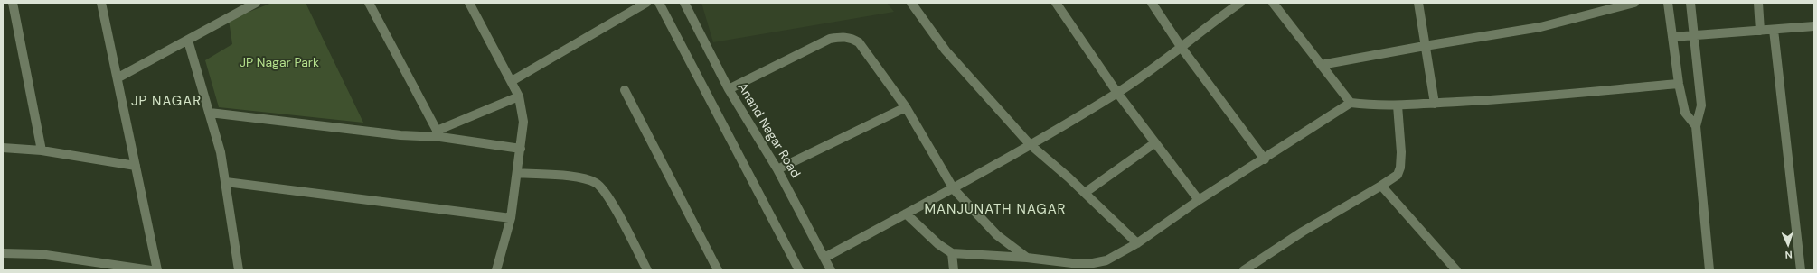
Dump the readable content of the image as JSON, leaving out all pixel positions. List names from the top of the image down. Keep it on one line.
{"streets":{"street":["Anand Nagar Road"]},"districts":["JP NAGAR","MANJUNATH NAGAR"],"parks":["JP Nagar Park"],"north":"bottom"}
